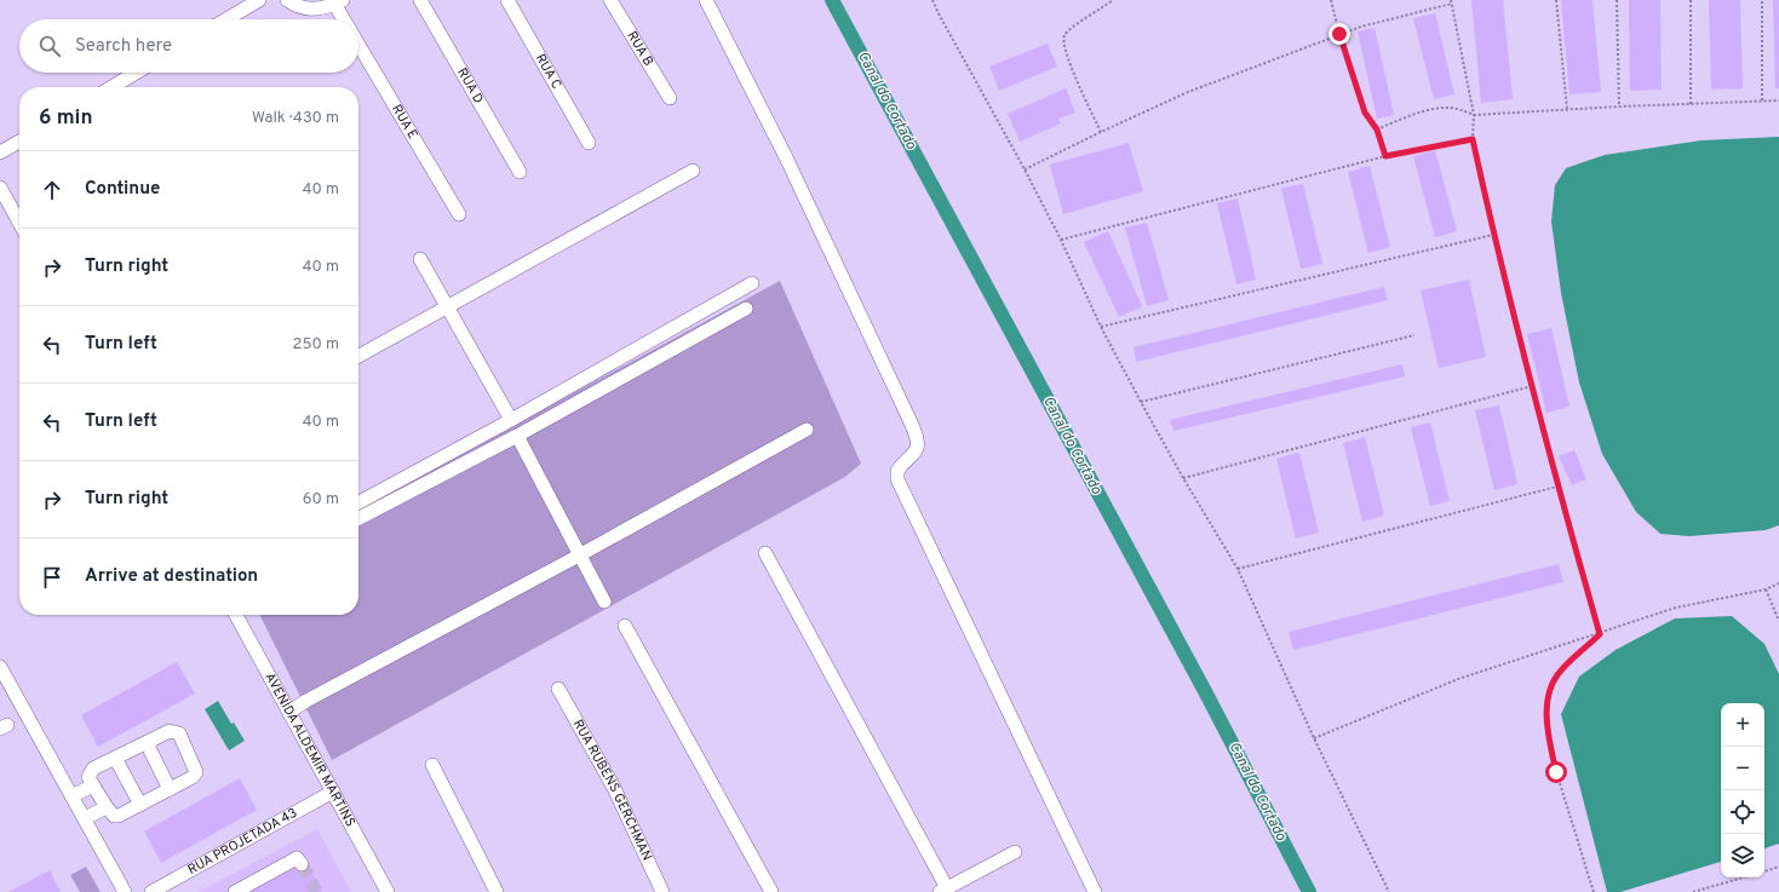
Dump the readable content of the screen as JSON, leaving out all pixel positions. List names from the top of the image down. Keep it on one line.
{"streets":{"street":["RUA B","RUA C","RUA D","RUA E","AVENIDA ALDEMIR MARTINS","RUA RUBENS GERCHMAN","RUA PROJETADA 43"]},"crossings":[["AVENIDA ALDEMIR MARTINS","RUA PROJETADA 43"]],"water":["Canal do Cortado"],"page":{"search":"Search here","heading":["6 min","Walk · 430 m"],"list":[["Continue","40 m"],["Turn right","40 m"],["Turn left","250 m"],["Turn left","40 m"],["Turn right","60 m"],"Arrive at destination"],"map_buttons":["+","−"]}}
